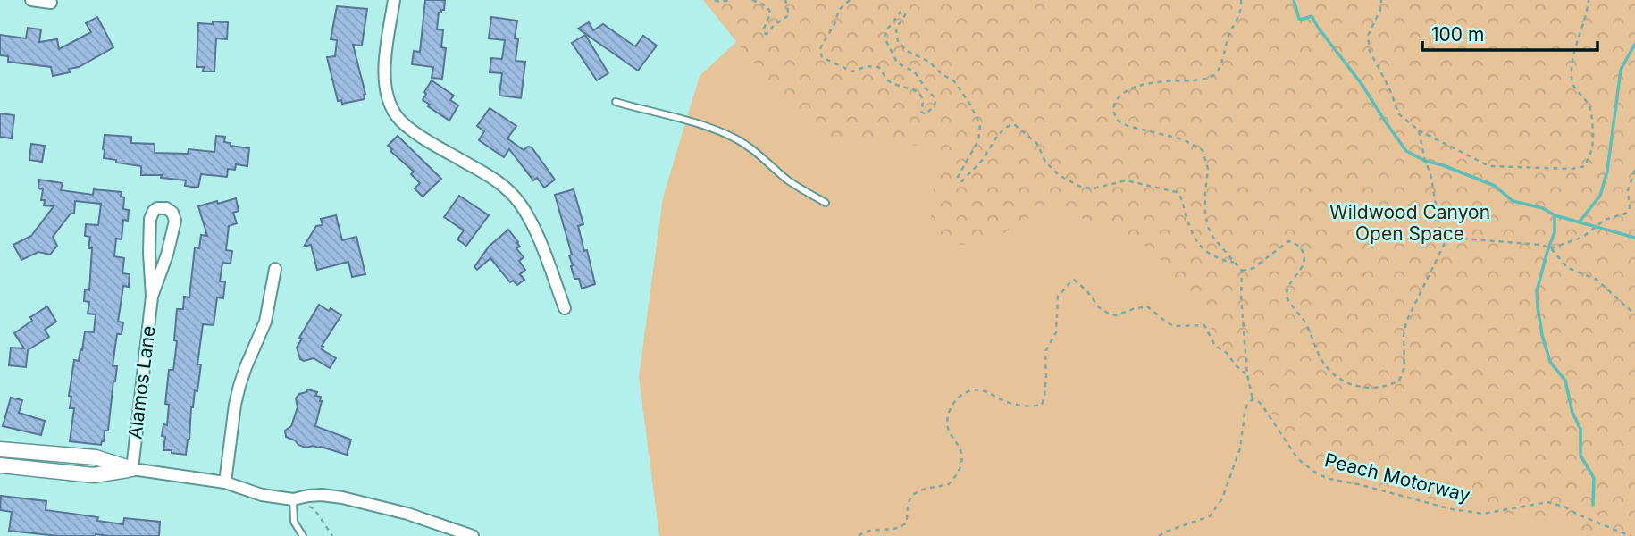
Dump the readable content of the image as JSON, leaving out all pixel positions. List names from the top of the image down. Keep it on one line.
{"streets":{"street":["Alamos Lane"],"path":["Peach Motorway"]},"parks":["Wildwood Canyon Open Space"],"scale_bar":"100 m"}
